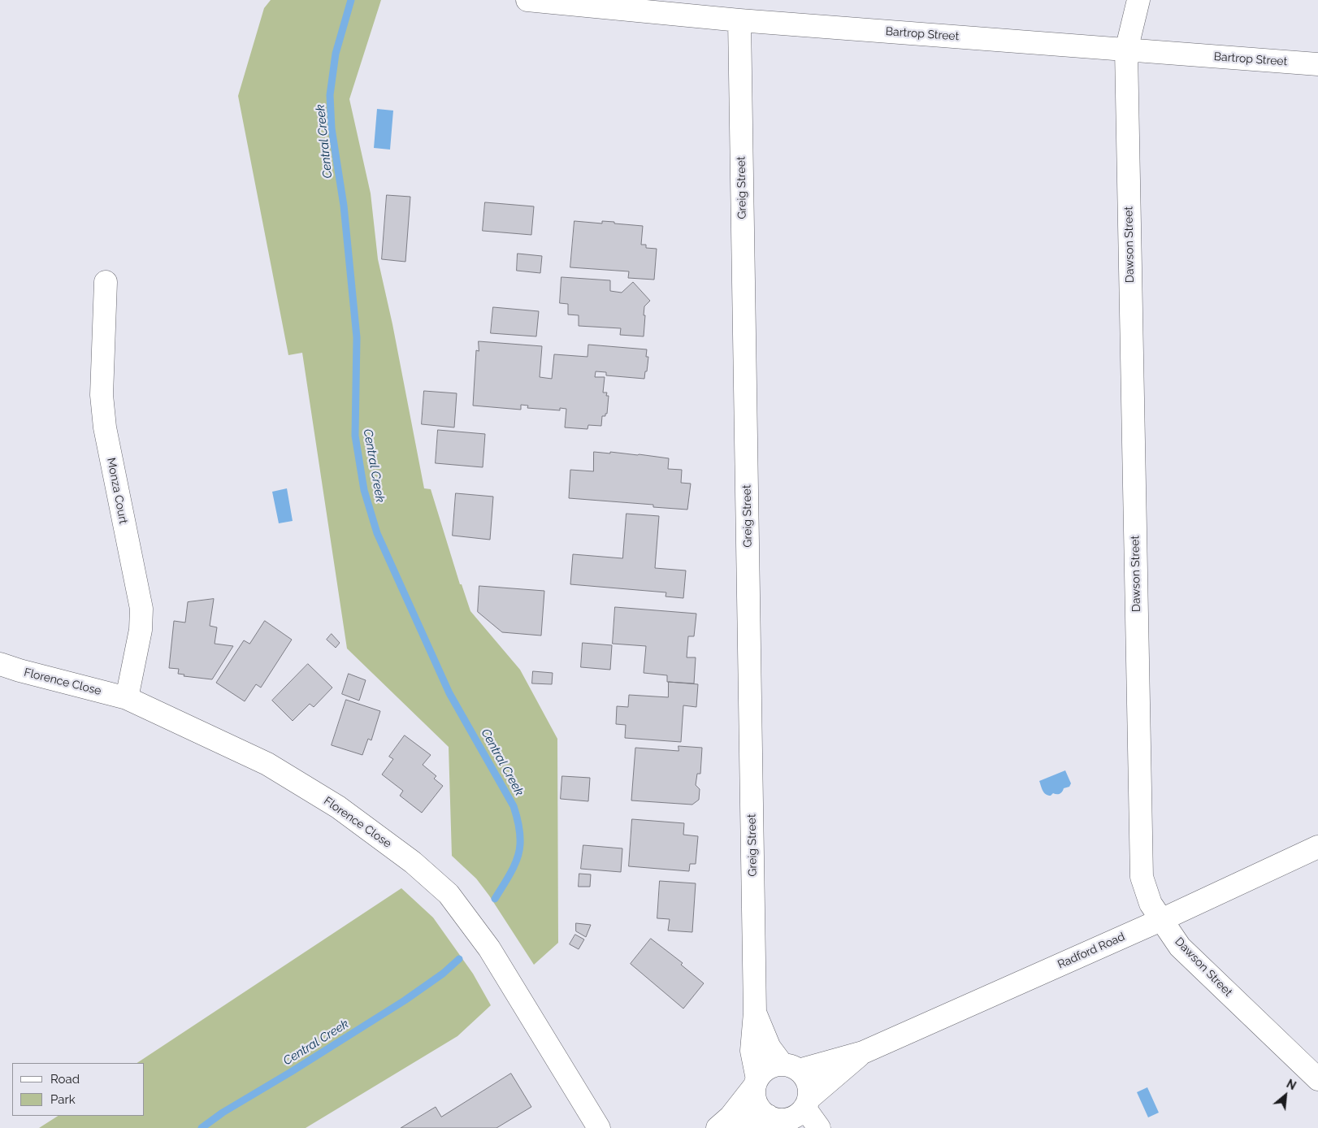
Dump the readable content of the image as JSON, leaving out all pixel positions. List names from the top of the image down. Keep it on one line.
{"streets":{"street":["Bartrop Street","Greig Street","Dawson Street","Monza Court","Florence Close","Radford Road"]},"crossings":[["Bartrop Street","Greig Street"],["Bartrop Street","Dawson Street"],["Greig Street","Radford Road"],["Dawson Street","Radford Road"],["Monza Court","Florence Close"]],"water":["Central Creek"],"legend":["Road","Park"],"north":"top right"}
